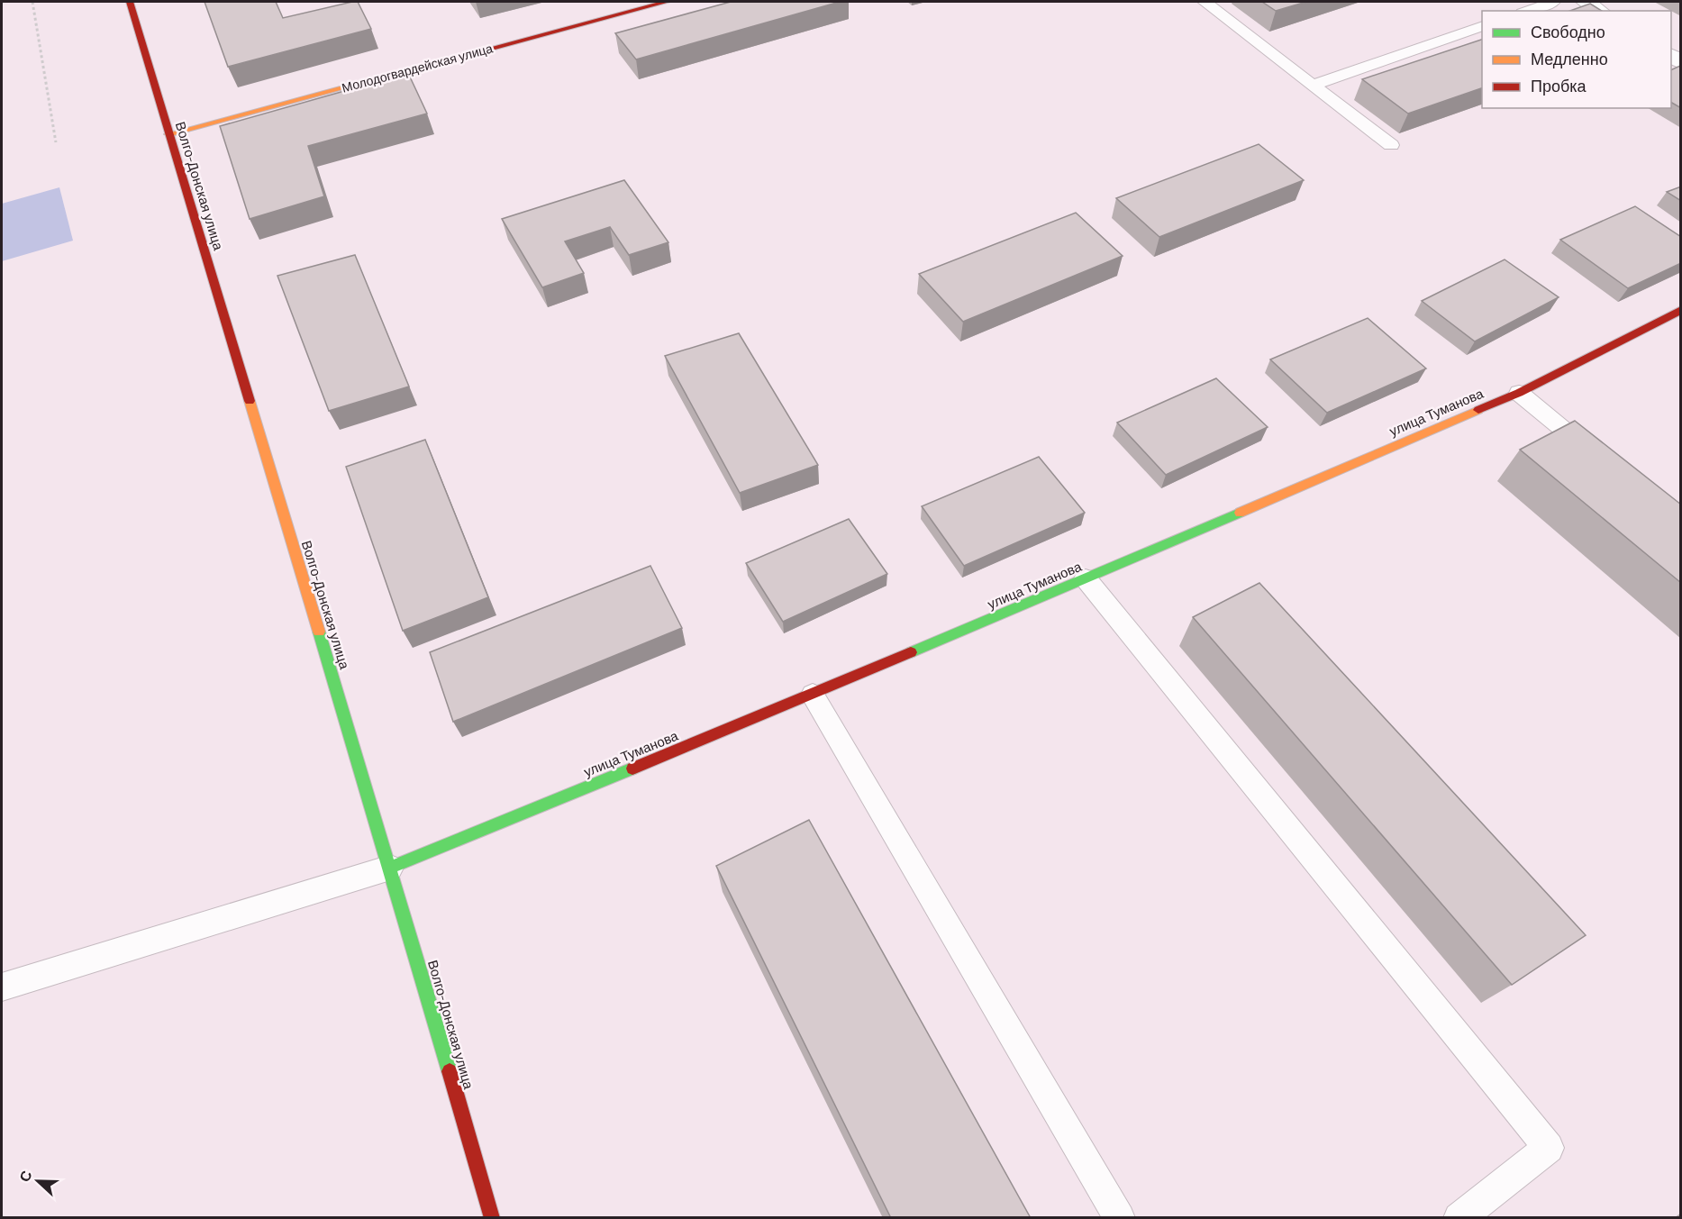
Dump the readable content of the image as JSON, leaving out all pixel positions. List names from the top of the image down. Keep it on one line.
{"streets":{"street":["Молодогвардейская улица","Волго-Донская улица","улица Туманова"]},"crossings":[["Молодогвардейская улица","Волго-Донская улица"],["Волго-Донская улица","улица Туманова"]],"legend":["Свободно","Медленно","Пробка"],"north":"left"}
